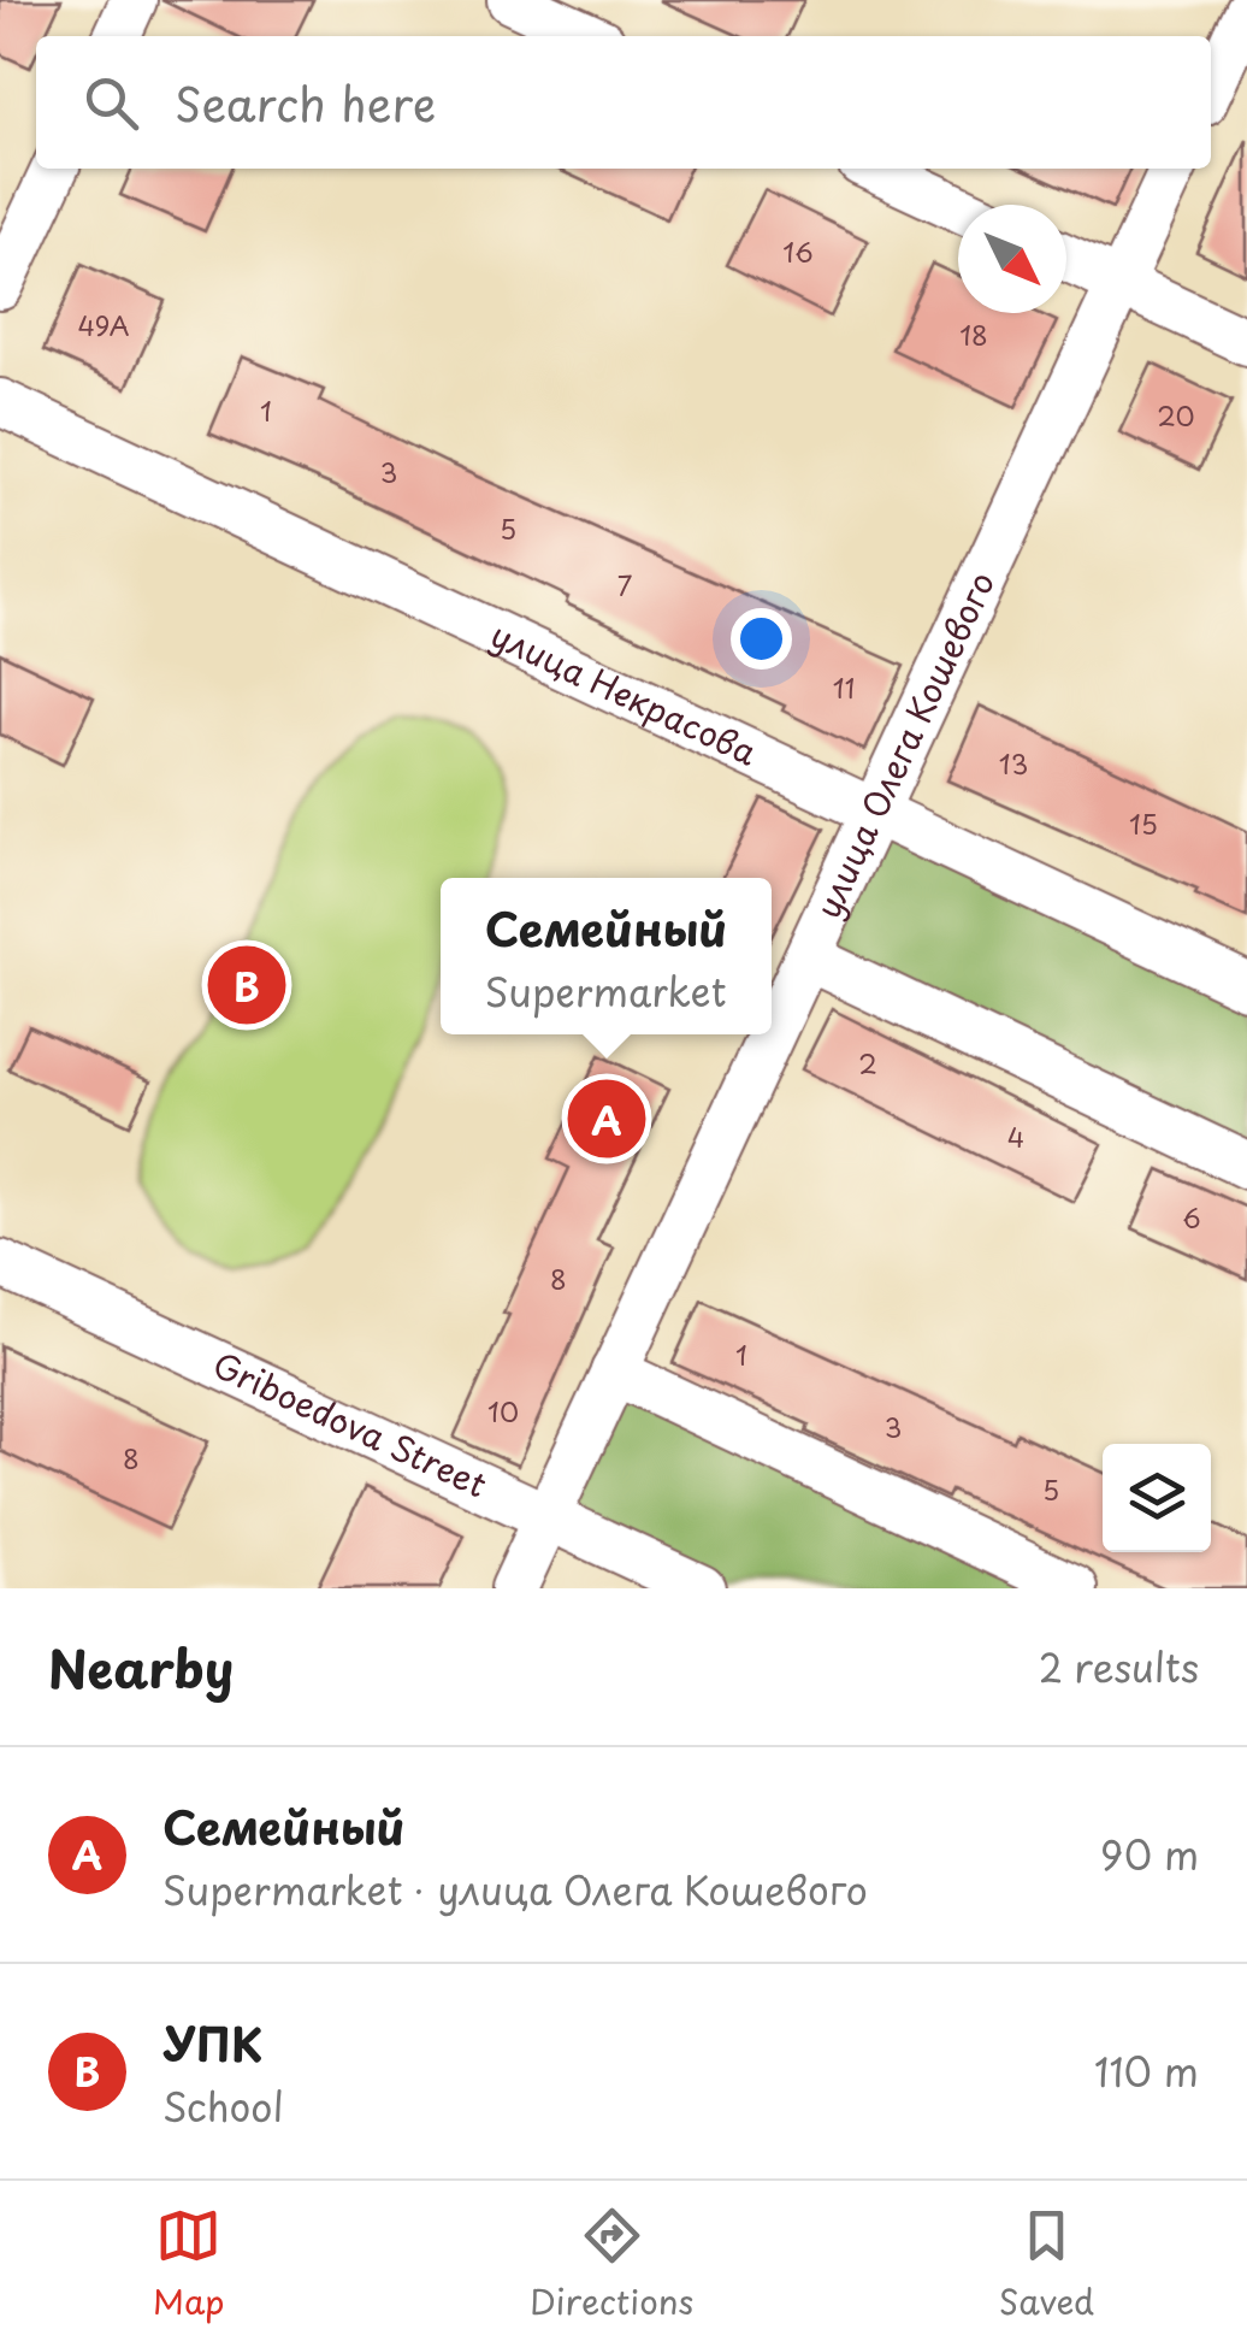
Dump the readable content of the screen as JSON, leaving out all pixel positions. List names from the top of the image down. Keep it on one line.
{"streets":{"street":["улица Некрасова","улица Олега Кошевого","Griboedova Street"]},"crossings":[["улица Некрасова","улица Олега Кошевого"],["улица Олега Кошевого","Griboedova Street"]],"house_numbers":["16","49А","18","1","20","3","5","7","11","13","15","2","4","6","8","1","10","3","8","5"],"north":"bottom right","page":{"search":"Search here","popup":["Семейный","Supermarket"],"pins":["B","A"],"heading":["Nearby","2 results"],"list":[{"mark":"A","name":"Семейный","note":"Supermarket · улица Олега Кошевого","value":"90 m"},{"mark":"B","name":"УПК","note":"School","value":"110 m"}],"nav":["Map","Directions","Saved"]}}
